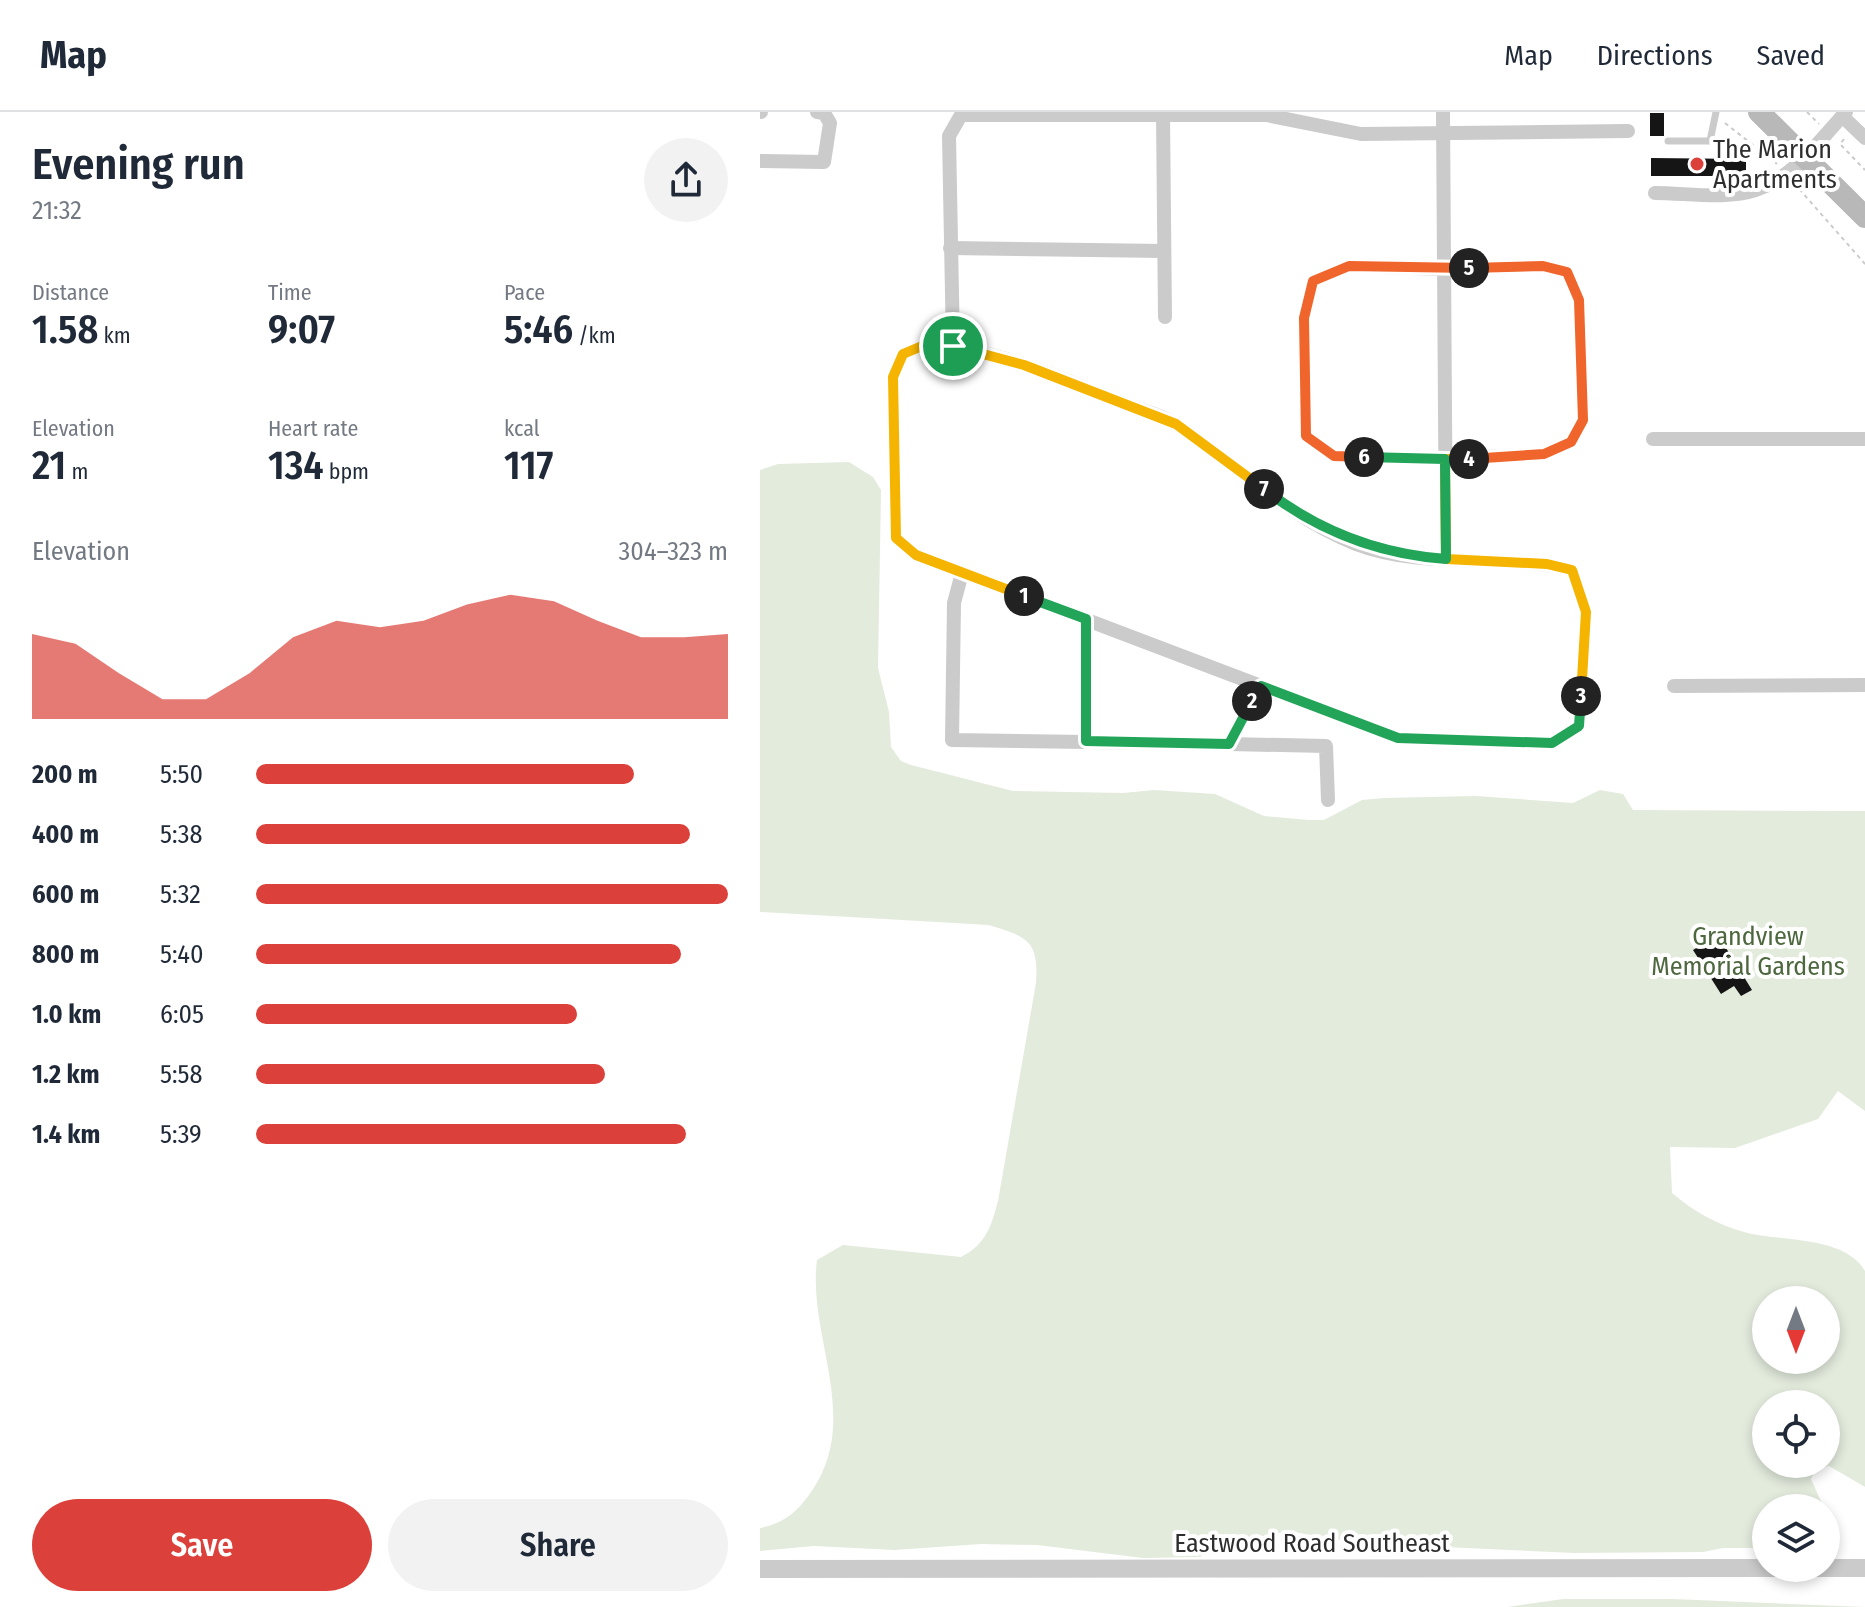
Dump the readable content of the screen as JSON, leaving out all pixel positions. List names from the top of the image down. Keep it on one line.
{"streets":{"street":["Eastwood Road Southeast"]},"parks":["Grandview Memorial Gardens"],"places":["The Marion Apartments"],"north":"bottom","page":{"header":"Map","nav":["Map","Directions","Saved"],"heading":["Evening run","21:32"],"stats":[["Distance","1.58 km"],["Time","9:07"],["Pace","5:46 /km"],["Elevation","21 m"],["Heart rate","134 bpm"],["kcal","117"]],"pins":["5","6","4","7","1","3","2"],"chart":["Elevation","304–323 m"],"list":[{"name":"200 m","note":"5:50"},{"name":"400 m","note":"5:38"},{"name":"600 m","note":"5:32"},{"name":"800 m","note":"5:40"},{"name":"1.0 km","note":"6:05"},{"name":"1.2 km","note":"5:58"},{"name":"1.4 km","note":"5:39"}],"buttons":["Save","Share"]}}
